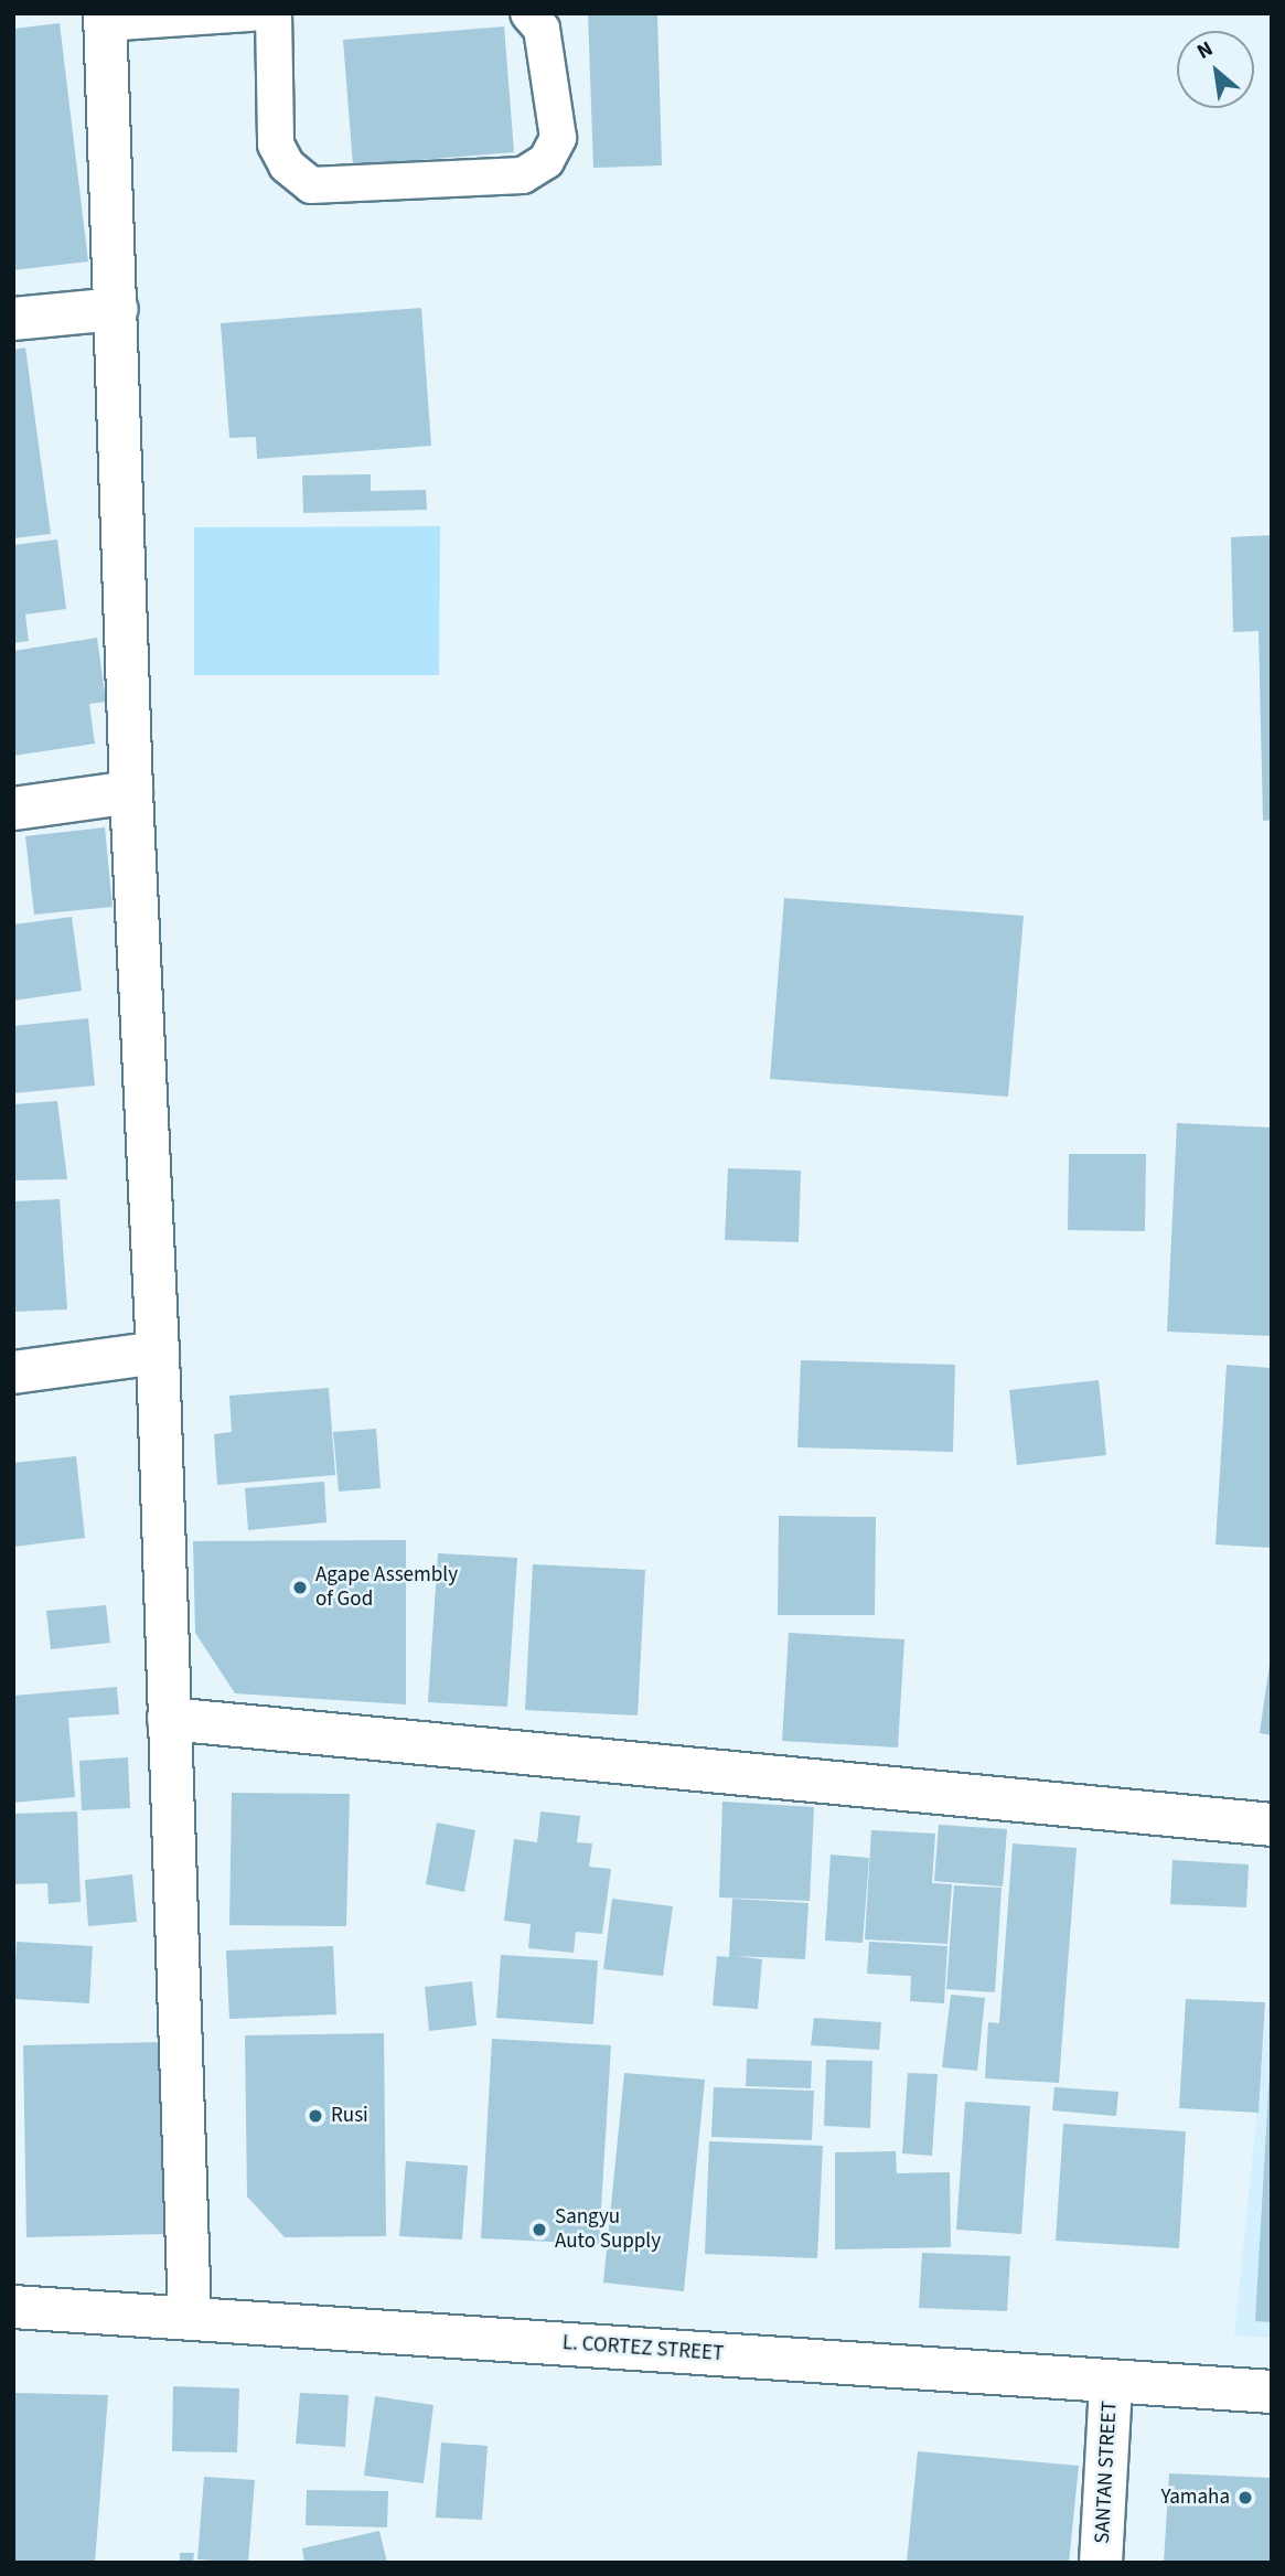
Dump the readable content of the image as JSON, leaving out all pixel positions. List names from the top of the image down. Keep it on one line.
{"streets":{"street":["L. CORTEZ STREET","SANTAN STREET"]},"crossings":[["L. CORTEZ STREET","SANTAN STREET"]],"places":["Agape Assembly of God","Rusi","Sangyu Auto Supply","Yamaha"],"north":"top left"}
